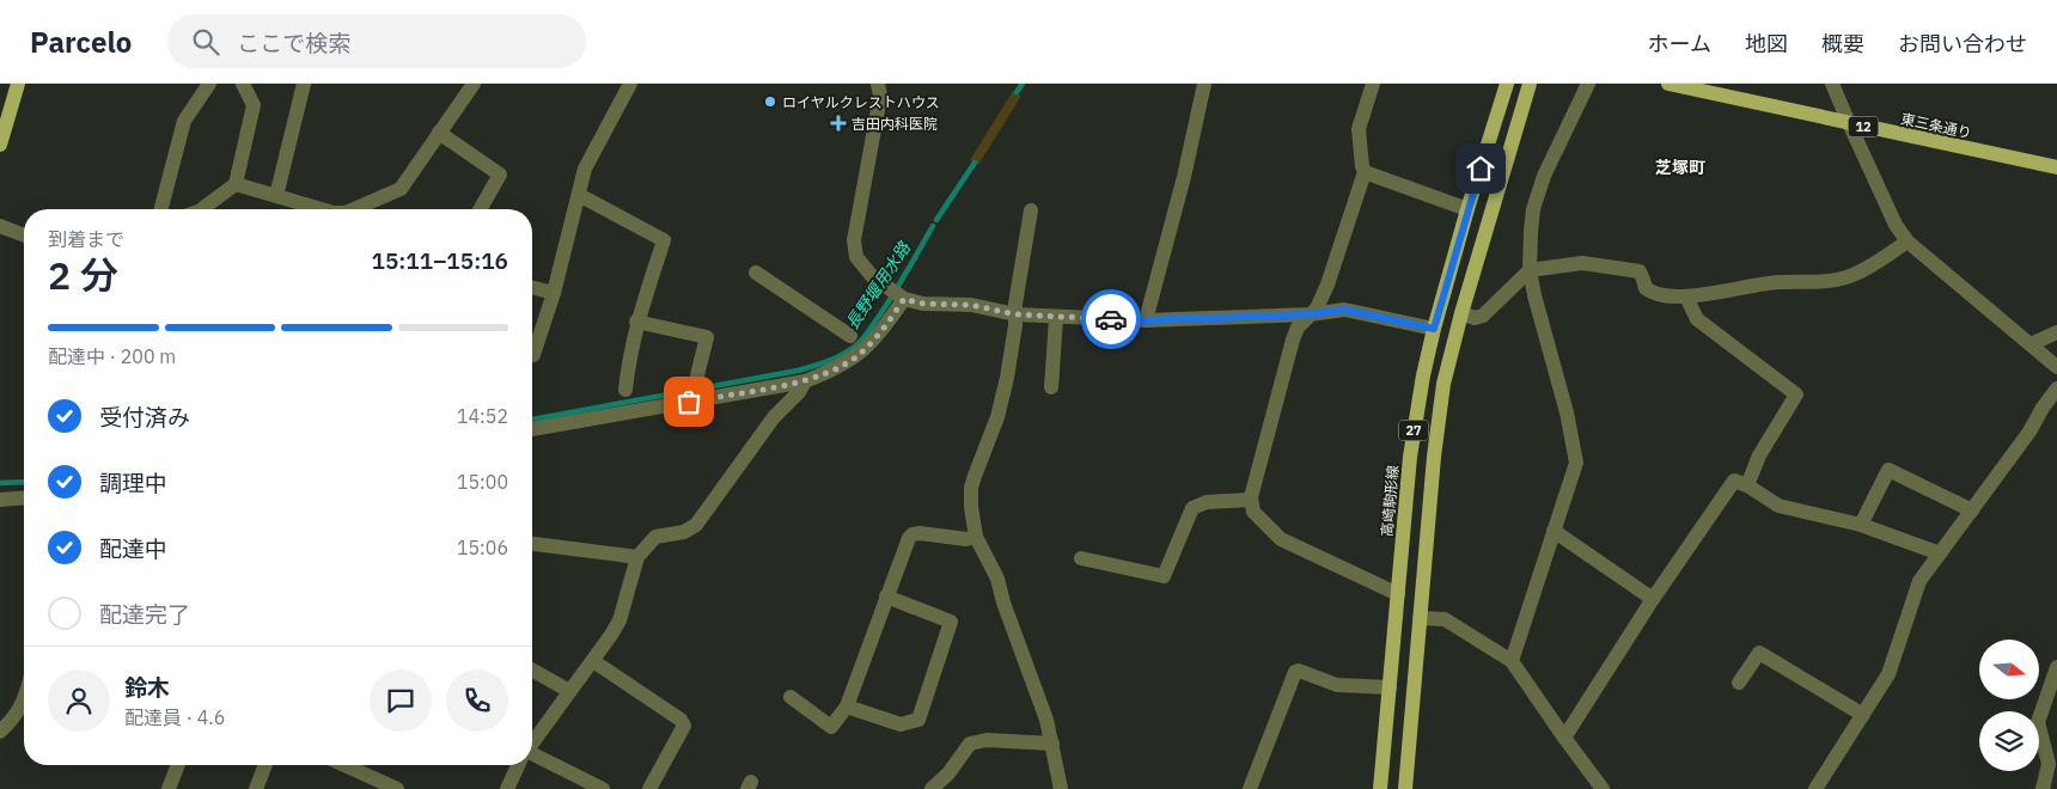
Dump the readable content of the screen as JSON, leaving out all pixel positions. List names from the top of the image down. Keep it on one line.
{"streets":{"main road":["東三条通り","12","27","高崎駒形線"]},"districts":["芝塚町"],"water":["長野堰用水路"],"places":{"other":["ロイヤルクレストハウス"],"health":["吉田内科医院"]},"north":"right","page":{"header":"Parcelo","search":"ここで検索","nav":["ホーム","地図","概要","お問い合わせ"],"heading":["2 分","到着まで","15:11–15:16"],"panel":["鈴木","配達員 · 4.6"],"bar":"配達中 · 200 m","list":[["受付済み","14:52"],["調理中","15:00"],["配達中","15:06"],"配達完了"]}}
